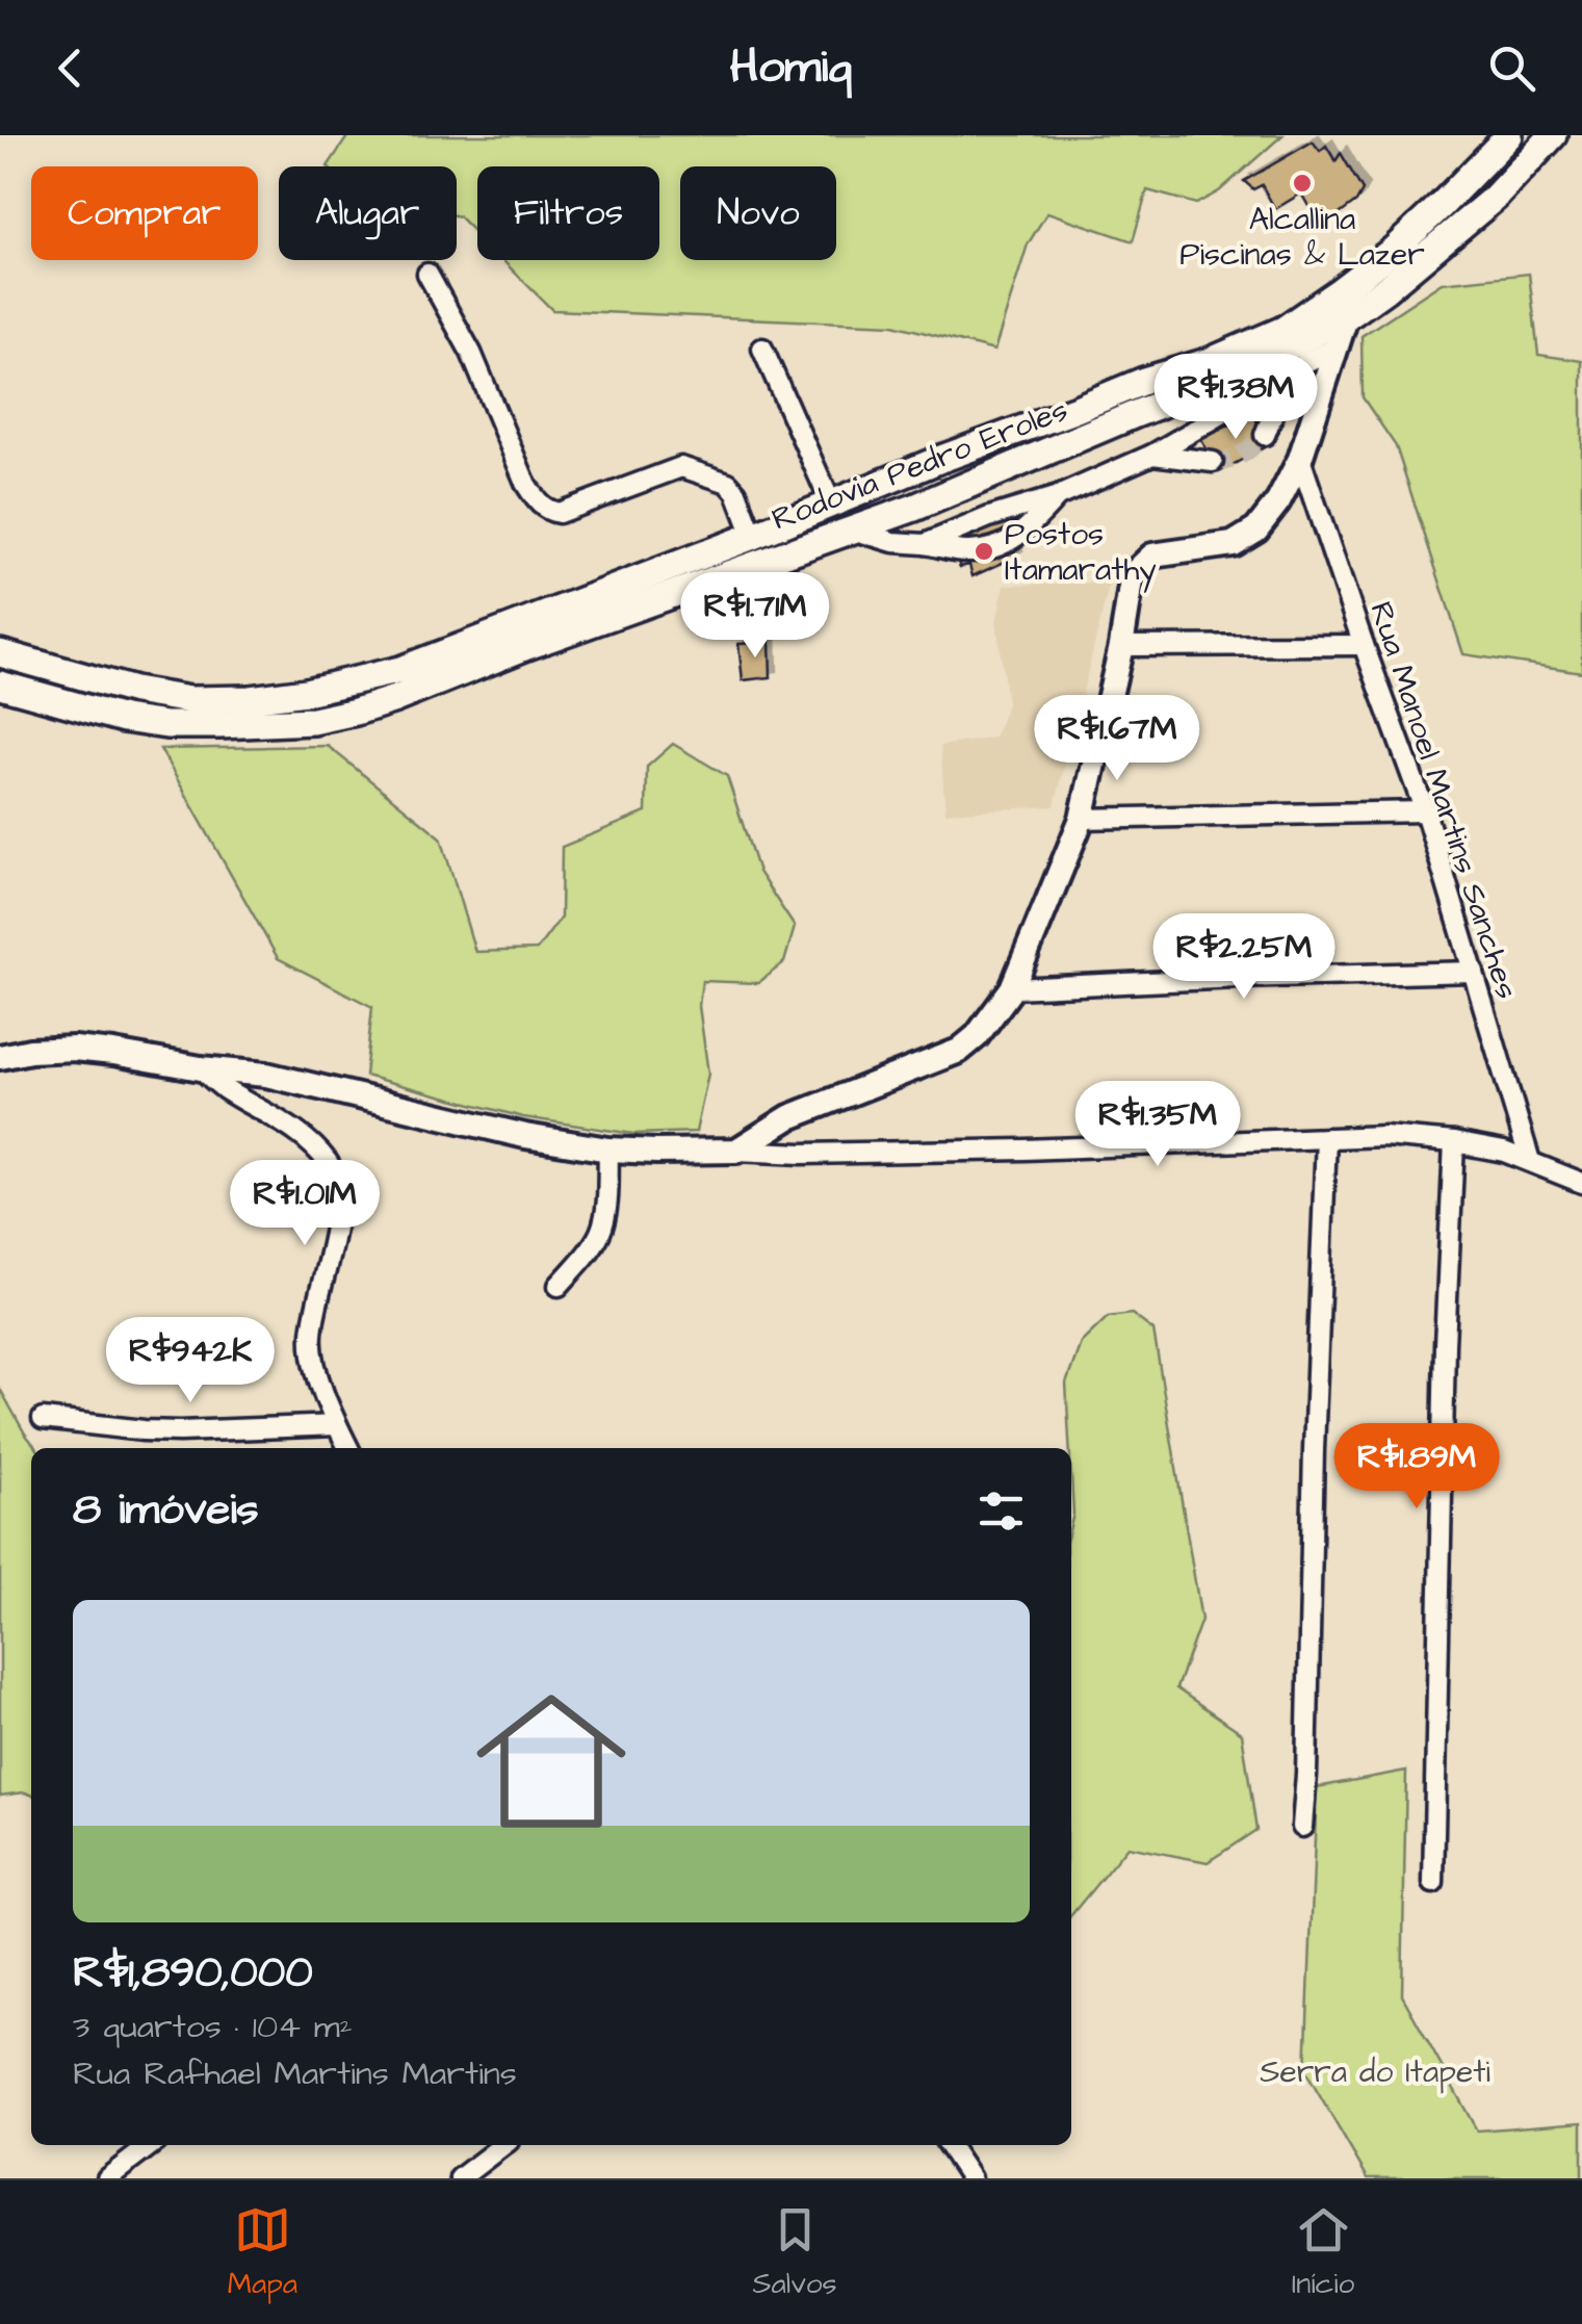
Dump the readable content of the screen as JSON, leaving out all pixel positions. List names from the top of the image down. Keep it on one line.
{"streets":{"highway":["Rodovia Pedro Eroles"],"street":["Rua Manoel Martins Sanches"]},"parks":["Serra do Itapeti"],"places":["Alcallina Piscinas & Lazer","Postos Itamarathy"],"page":{"header":"Homiq","chip":["Comprar","Alugar","Filtros","Novo"],"price":["R$1.38M","R$1.71M","R$1.67M","R$2.25M","R$1.35M","R$1.01M","R$942K","R$1.89M"],"heading":"8 imóveis","list":[{"name":"R$1,890,000","note":"3 quartos · 104 m² · Rua Rafhael Martins Martins"}],"tabs":["Mapa","Salvos","Início"]}}
